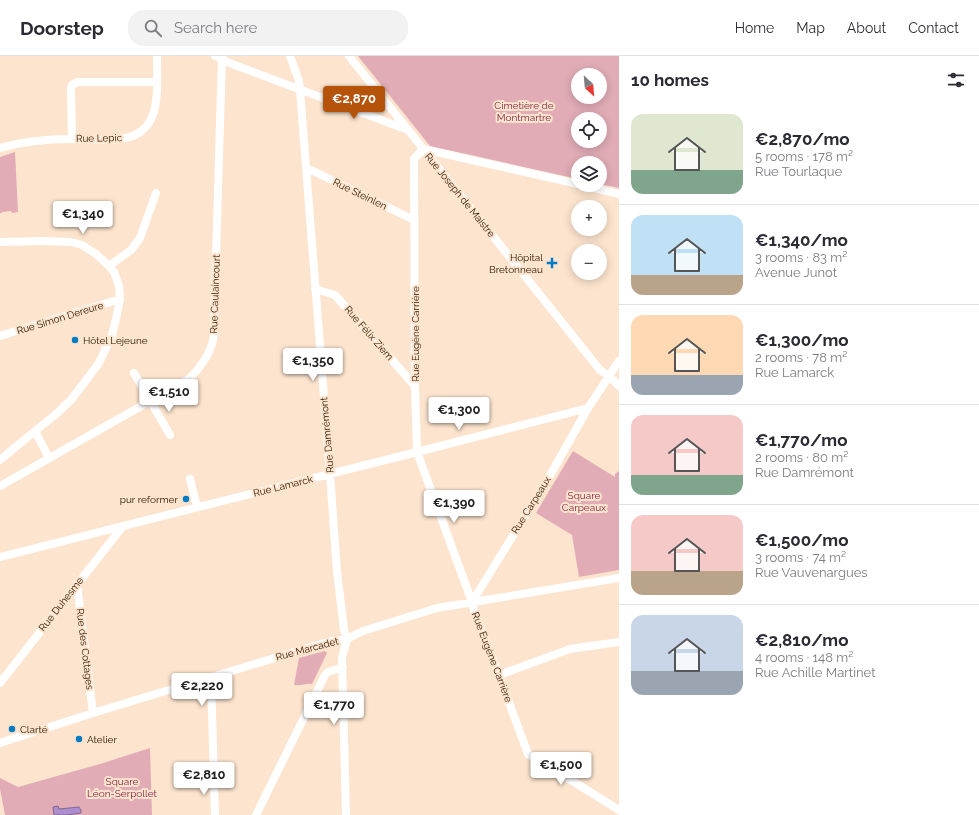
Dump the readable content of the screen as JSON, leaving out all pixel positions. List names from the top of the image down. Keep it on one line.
{"streets":{"street":["Rue Lepic","Rue Steinlen","Rue Joseph de Maistre","Rue Caulaincourt","Rue Simon Dereure","Rue Félix Ziem","Rue Eugène Carrière","Rue Damrémont","Rue Lamarck","Rue Carpeaux","Rue Duhesme","Rue des Cottages","Rue Marcadet"]},"crossings":[["Rue Steinlen","Rue Eugène Carrière"],["Rue Steinlen","Rue Damrémont"],["Rue Joseph de Maistre","Rue Eugène Carrière"],["Rue Joseph de Maistre","Rue Carpeaux"],["Rue Félix Ziem","Rue Eugène Carrière"],["Rue Félix Ziem","Rue Damrémont"],["Rue Eugène Carrière","Rue Lamarck"],["Rue Eugène Carrière","Rue Carpeaux"],["Rue Eugène Carrière","Rue Marcadet"],["Rue Damrémont","Rue Lamarck"],["Rue Damrémont","Rue Marcadet"],["Rue Lamarck","Rue Carpeaux"],["Rue Lamarck","Rue Duhesme"],["Rue Carpeaux","Rue Marcadet"],["Rue Duhesme","Rue des Cottages"],["Rue des Cottages","Rue Marcadet"]],"parks":["Cimetière de Montmartre","Square Carpeaux","Square Léon-Serpollet"],"places":{"health":["Hôpital Bretonneau"],"other":["Hôtel Lejeune","pur reformer","Clarté","Atelier"]},"north":"bottom right","page":{"header":"Doorstep","search":"Search here","nav":["Home","Map","About","Contact"],"heading":"10 homes","map_buttons":["+","−"],"price":["€2,870","€1,340","€1,350","€1,510","€1,300","€1,390","€2,220","€1,770","€1,500","€2,810"],"list":[{"name":"€2,870/mo","note":"5 rooms · 178 m² · Rue Tourlaque"},{"name":"€1,340/mo","note":"3 rooms · 83 m² · Avenue Junot"},{"name":"€1,300/mo","note":"2 rooms · 78 m² · Rue Lamarck"},{"name":"€1,770/mo","note":"2 rooms · 80 m² · Rue Damrémont"},{"name":"€1,500/mo","note":"3 rooms · 74 m² · Rue Vauvenargues"},{"name":"€2,810/mo","note":"4 rooms · 148 m² · Rue Achille Martinet"}]}}
